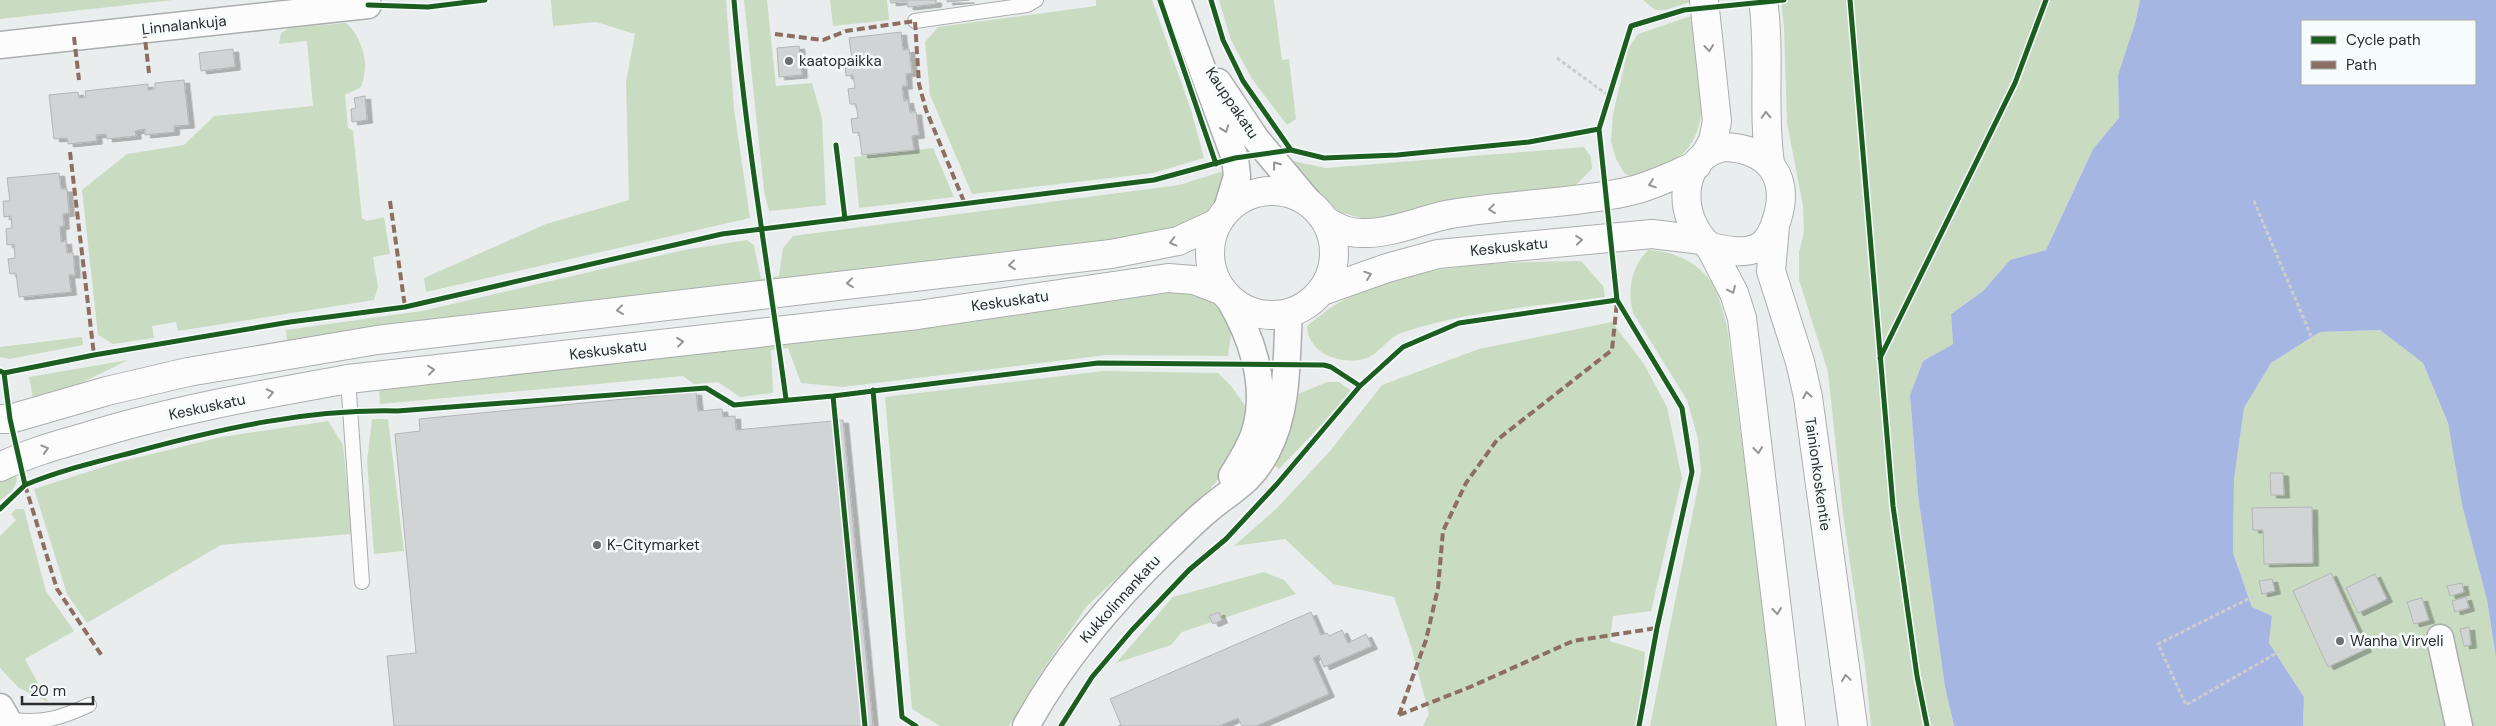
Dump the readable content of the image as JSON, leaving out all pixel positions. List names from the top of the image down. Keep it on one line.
{"streets":{"main road":["Keskuskatu","Tainionkoskentie"],"street":["Linnalankuja","Kauppakatu","Kukkolinnankatu"]},"crossings":[["Kauppakatu","Keskuskatu"],["Kauppakatu","Kukkolinnankatu"],["Keskuskatu","Tainionkoskentie"],["Keskuskatu","Kukkolinnankatu"]],"places":["kaatopaikka","K-Citymarket","Wanha Virveli"],"legend":["Cycle path","Path"],"scale_bar":"20 m"}
